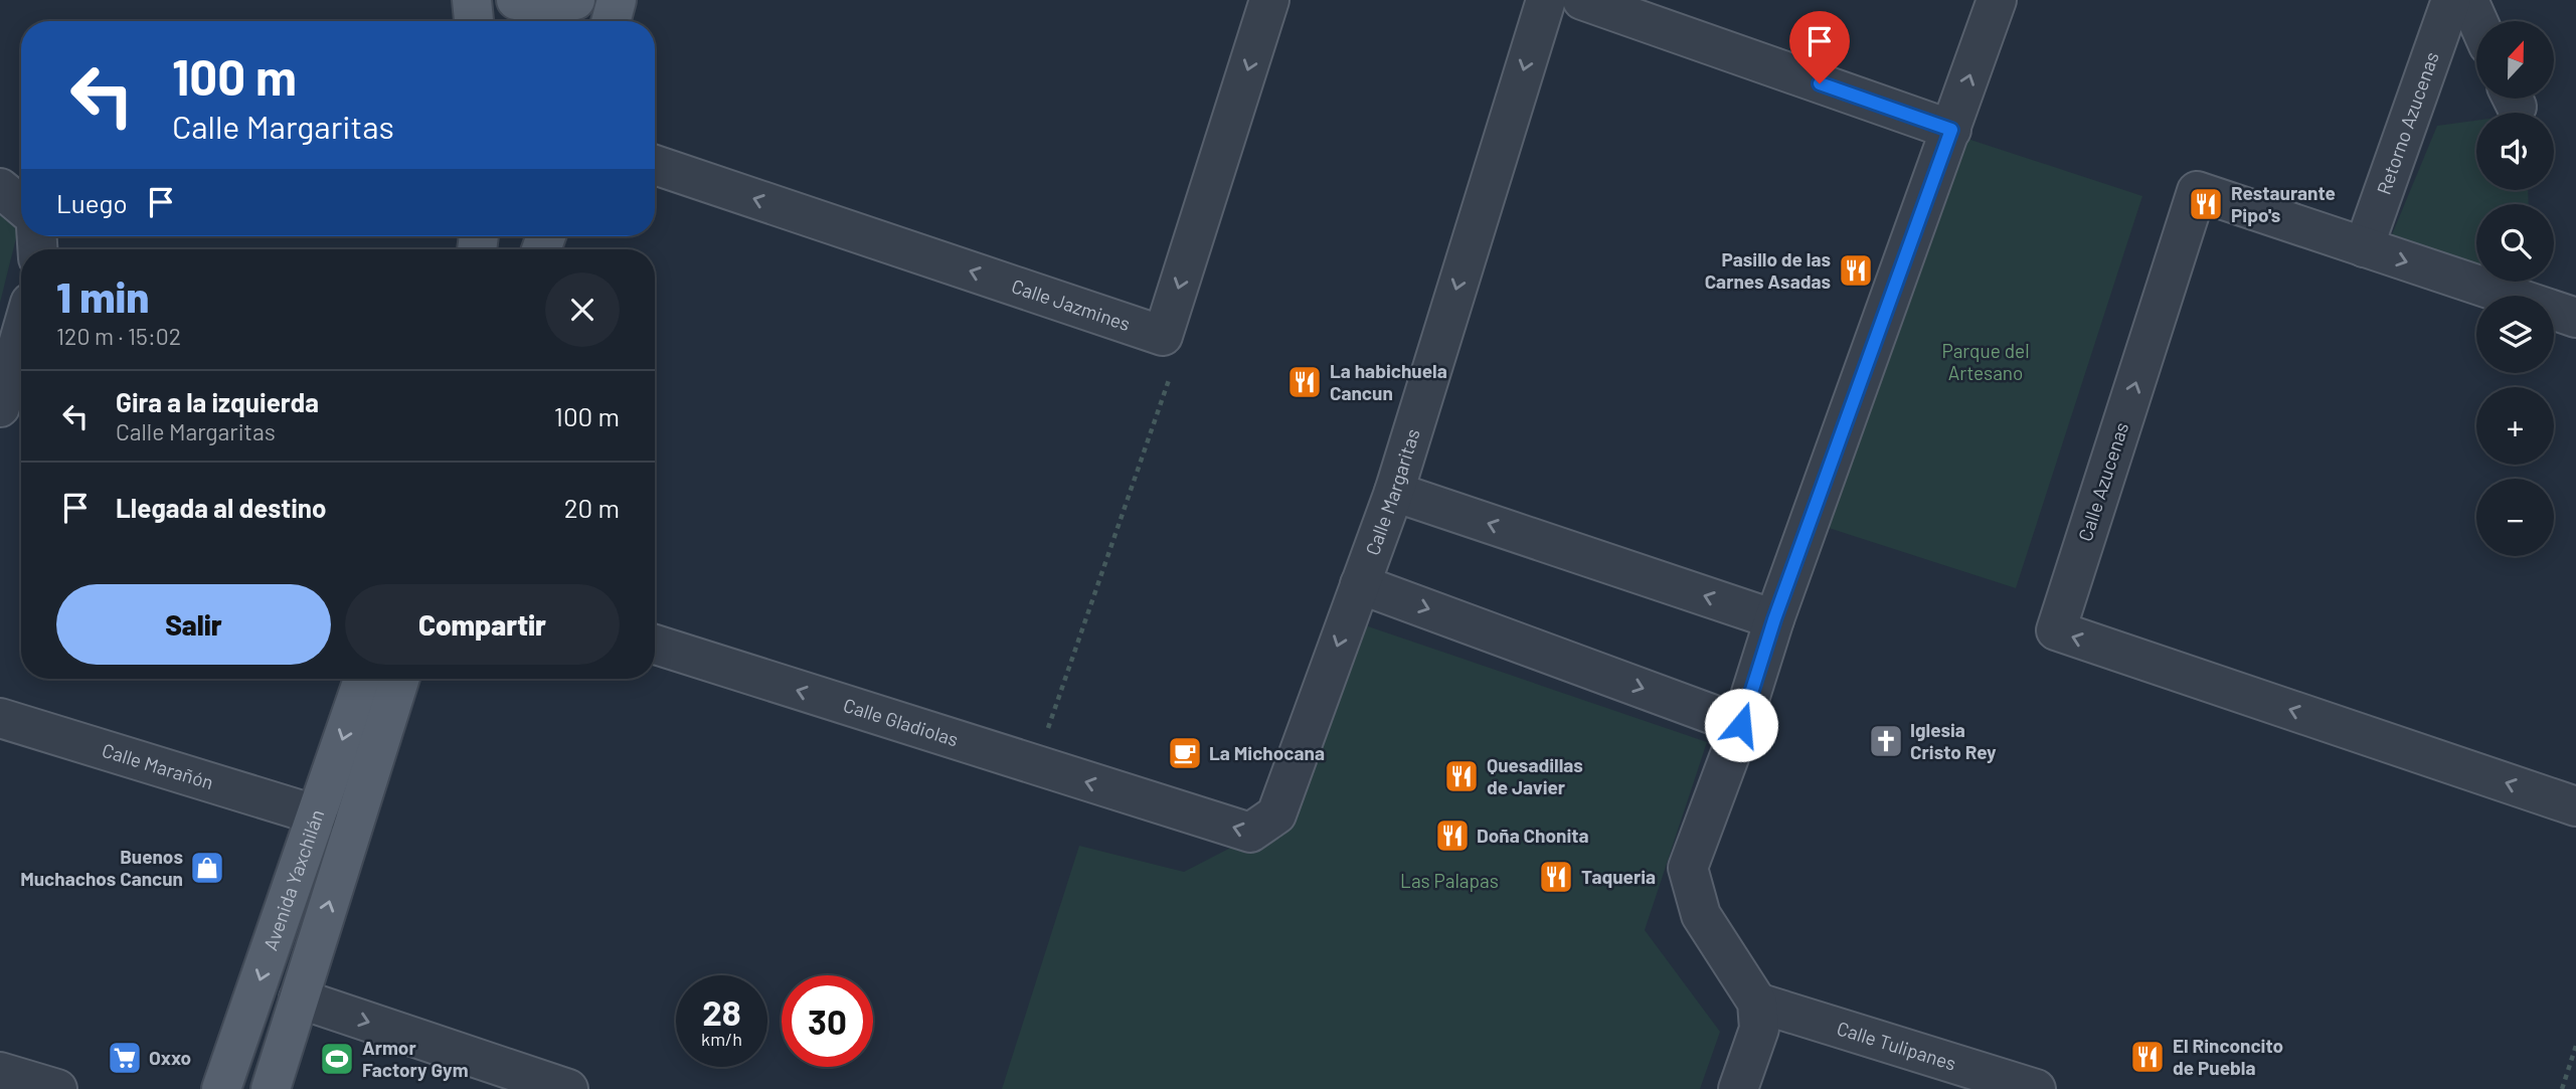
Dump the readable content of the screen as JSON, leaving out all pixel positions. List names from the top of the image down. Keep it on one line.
{"streets":{"main road":["Avenida Yaxchilán"],"street":["Retorno Azucenas","Calle Jazmines","Calle Azucenas","Calle Margaritas","Calle Gladiolas","Calle Marañón","Calle Tulipanes"]},"crossings":[["Retorno Azucenas","Calle Azucenas"],["Calle Margaritas","Calle Gladiolas"],["Calle Marañón","Avenida Yaxchilán"]],"one_way":["Calle Jazmines","Calle Gladiolas"],"parks":["Parque del Artesano","Las Palapas"],"places":{"restaurant":["Restaurante Pipo's","Pasillo de las Carnes Asadas","La habichuela Cancun","Quesadillas de Javier","Doña Chonita","Taqueria","El Rinconcito de Puebla"],"church":["Iglesia Cristo Rey"],"cafe":["La Michocana"],"shop":["Buenos Muchachos Cancun"],"supermarket":["Oxxo"],"sports":["Armor Factory Gym"]},"north":"top","page":{"map_buttons":["+","−"],"turn":["100 m","Calle Margaritas"],"then":"Luego","heading":["1 min","120 m · 15:02"],"list":[{"name":"Gira a la izquierda","note":"Calle Margaritas","value":"100 m"},{"name":"Llegada al destino","value":"20 m"}],"buttons":["Salir","Compartir"],"speed":"28 km/h","limit":"30"}}
